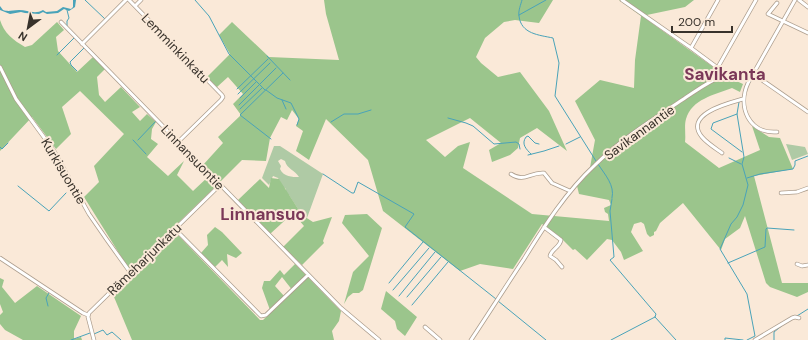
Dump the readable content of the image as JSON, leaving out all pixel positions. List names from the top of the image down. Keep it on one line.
{"streets":{"street":["Lemminkinkatu","Savikannantie","Linnansuontie","Kurkisuontie","Rämeharjunkatu"]},"crossings":[["Lemminkinkatu","Linnansuontie"],["Linnansuontie","Rämeharjunkatu"],["Kurkisuontie","Rämeharjunkatu"]],"districts":["Savikanta","Linnansuo"],"scale_bar":"200 m","north":"bottom left"}
